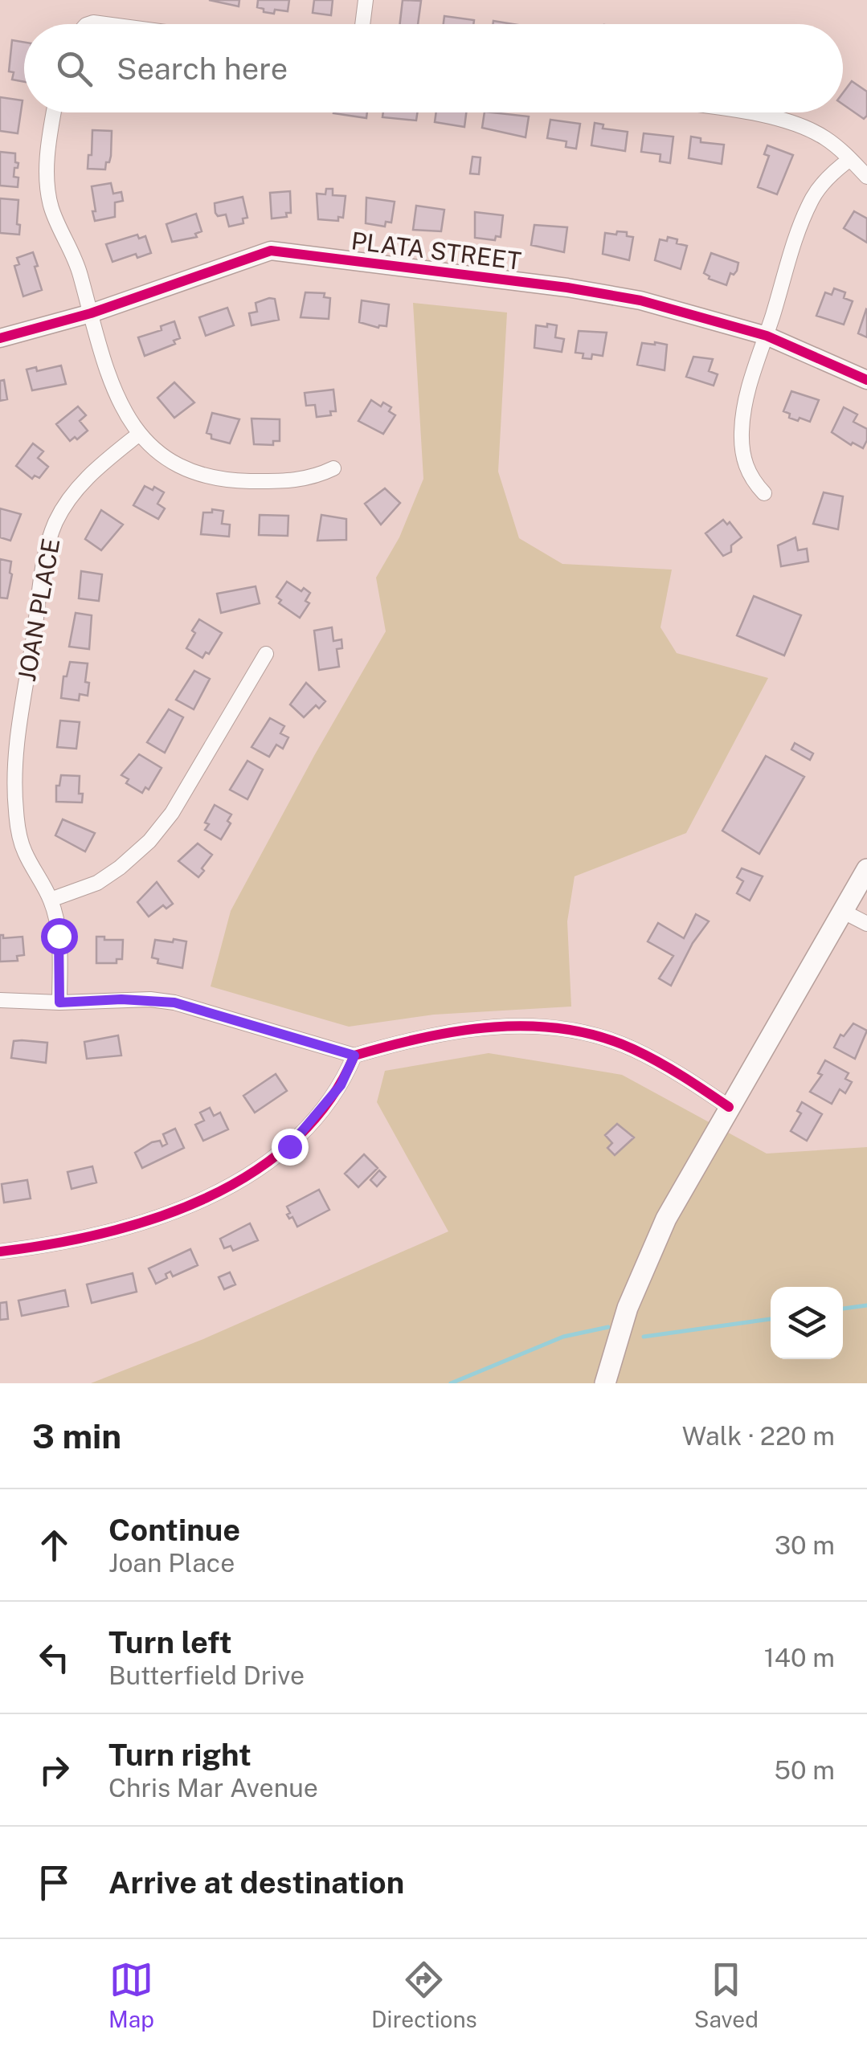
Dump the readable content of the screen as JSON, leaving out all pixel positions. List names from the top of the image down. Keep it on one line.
{"streets":{"street":["PLATA STREET","JOAN PLACE"]},"page":{"search":"Search here","heading":["3 min","Walk · 220 m"],"list":[["Continue","Joan Place","30 m"],["Turn left","Butterfield Drive","140 m"],["Turn right","Chris Mar Avenue","50 m"],"Arrive at destination"],"nav":["Map","Directions","Saved"]}}
